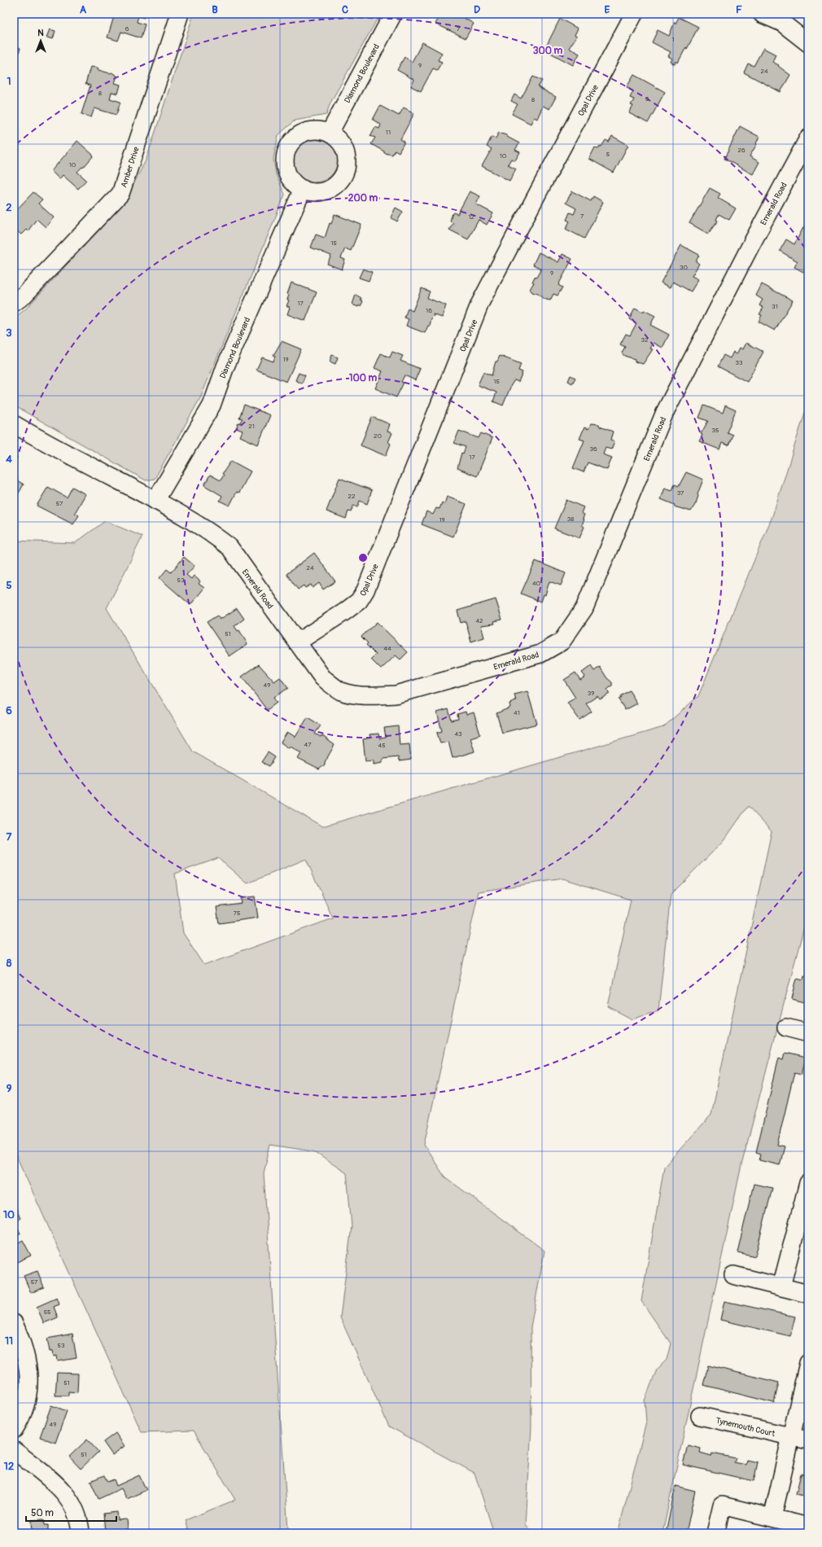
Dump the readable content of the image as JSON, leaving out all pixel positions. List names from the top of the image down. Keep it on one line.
{"streets":{"street":["Diamond Boulevard","Opal Drive","Amber Drive","Emerald Road","Tynemouth Court"]},"crossings":[["Diamond Boulevard","Emerald Road"],["Opal Drive","Emerald Road"]],"house_numbers":["6","7","1","9","24","8","3","8","11","26","5","10","10","7","12","15","30","9","17","31","16","32","19","33","15","21","35","20","36","17","37","22","57","38","19","24","53","40","42","51","44","49","39","41","43","47","45","75","57","55","53","51","49","51"],"scale_bar":"50 m","north":"top","grid":{"columns":["A","B","C","D","E","F"],"rows":["1","2","3","4","5","6","7","8","9","10","11","12"]},"rings":["300 m","200 m","100 m"]}
